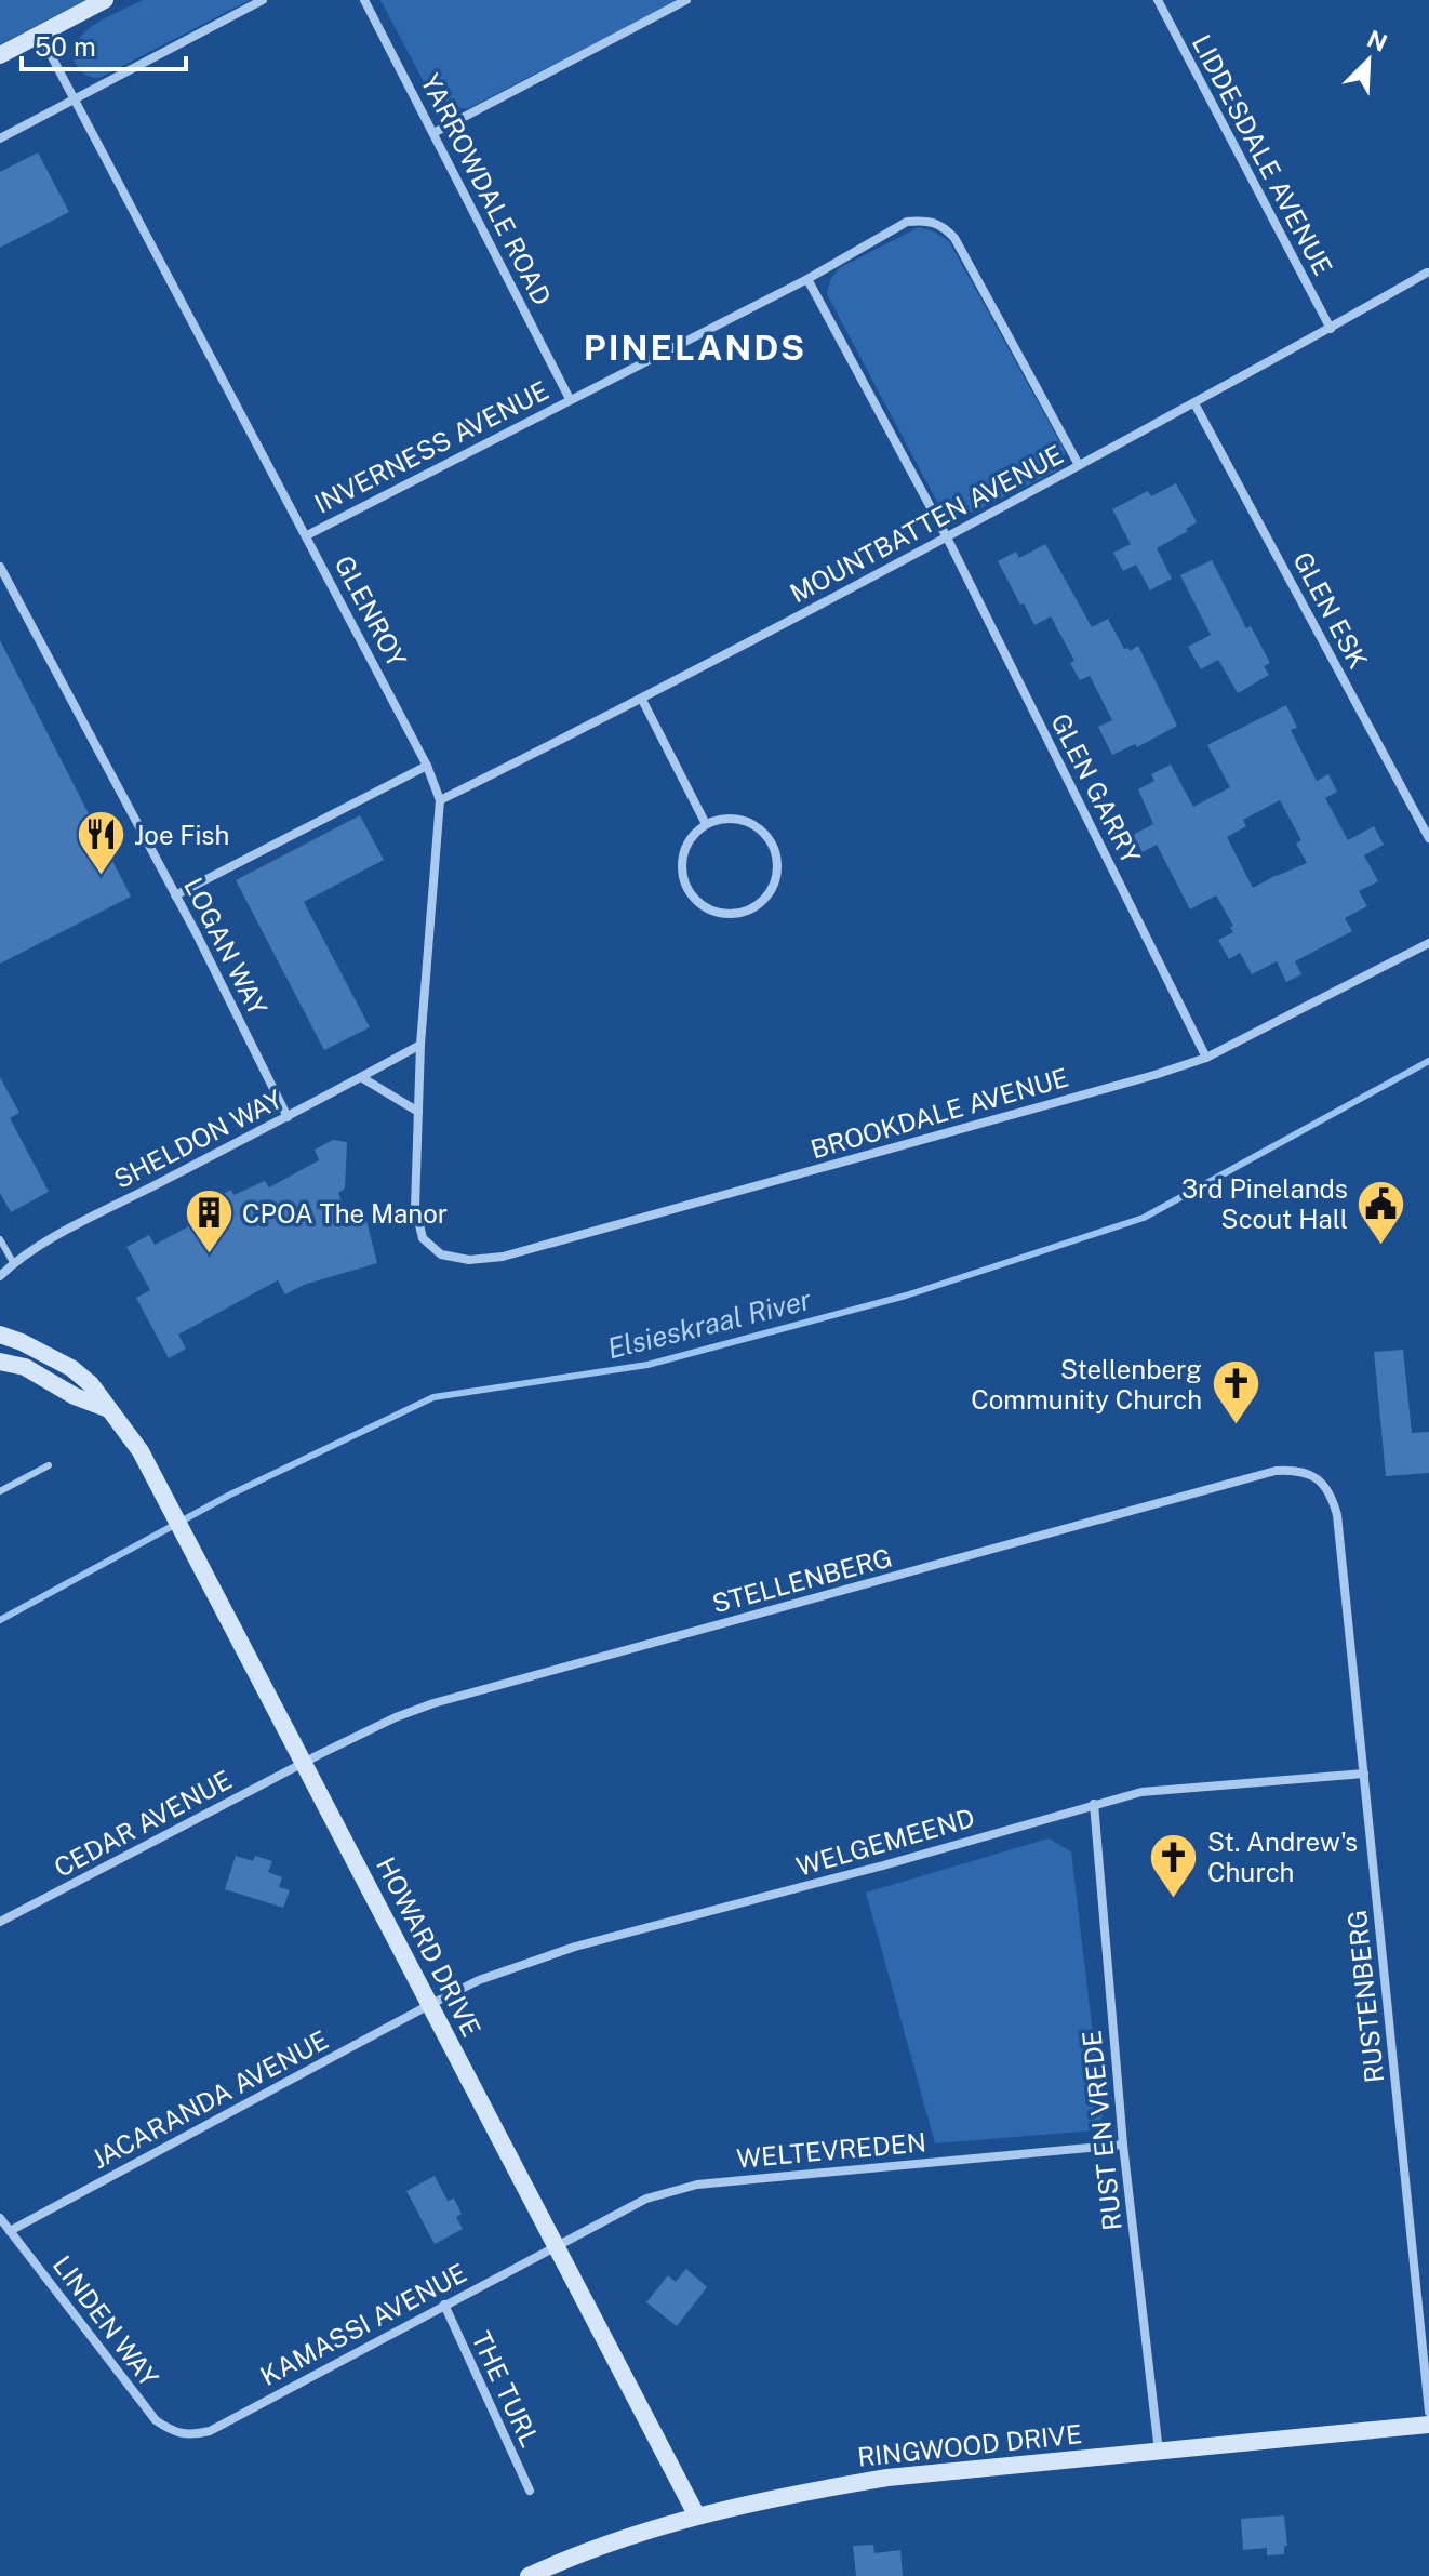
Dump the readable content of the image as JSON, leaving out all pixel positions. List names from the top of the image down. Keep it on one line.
{"streets":{"street":["LIDDESDALE AVENUE","YARROWDALE ROAD","INVERNESS AVENUE","MOUNTBATTEN AVENUE","GLEN ESK","GLENROY","GLEN GARRY","LOGAN WAY","BROOKDALE AVENUE","SHELDON WAY","STELLENBERG","CEDAR AVENUE","WELGEMEEND","HOWARD DRIVE","RUSTENBERG","JACARANDA AVENUE","RUST EN VREDE","WELTEVREDEN","LINDEN WAY","KAMASSI AVENUE","THE TURL","RINGWOOD DRIVE"]},"crossings":[["LIDDESDALE AVENUE","MOUNTBATTEN AVENUE"],["YARROWDALE ROAD","INVERNESS AVENUE"],["INVERNESS AVENUE","MOUNTBATTEN AVENUE"],["INVERNESS AVENUE","GLENROY"],["MOUNTBATTEN AVENUE","GLEN ESK"],["MOUNTBATTEN AVENUE","GLENROY"],["MOUNTBATTEN AVENUE","GLEN GARRY"],["GLENROY","BROOKDALE AVENUE"],["GLENROY","SHELDON WAY"],["GLEN GARRY","BROOKDALE AVENUE"],["LOGAN WAY","SHELDON WAY"],["STELLENBERG","CEDAR AVENUE"],["STELLENBERG","HOWARD DRIVE"],["STELLENBERG","RUSTENBERG"],["CEDAR AVENUE","HOWARD DRIVE"],["WELGEMEEND","HOWARD DRIVE"],["WELGEMEEND","RUSTENBERG"],["WELGEMEEND","JACARANDA AVENUE"],["WELGEMEEND","RUST EN VREDE"],["HOWARD DRIVE","JACARANDA AVENUE"],["HOWARD DRIVE","WELTEVREDEN"],["HOWARD DRIVE","KAMASSI AVENUE"],["HOWARD DRIVE","RINGWOOD DRIVE"],["JACARANDA AVENUE","LINDEN WAY"],["RUST EN VREDE","WELTEVREDEN"],["RUST EN VREDE","RINGWOOD DRIVE"],["WELTEVREDEN","KAMASSI AVENUE"],["LINDEN WAY","KAMASSI AVENUE"],["KAMASSI AVENUE","THE TURL"]],"districts":["PINELANDS"],"water":["Elsieskraal River"],"places":{"restaurant":["Joe Fish"],"public building":["3rd Pinelands Scout Hall"],"building":["CPOA The Manor"],"church":["Stellenberg Community Church","St. Andrew's Church"]},"scale_bar":"50 m","north":"top right"}
